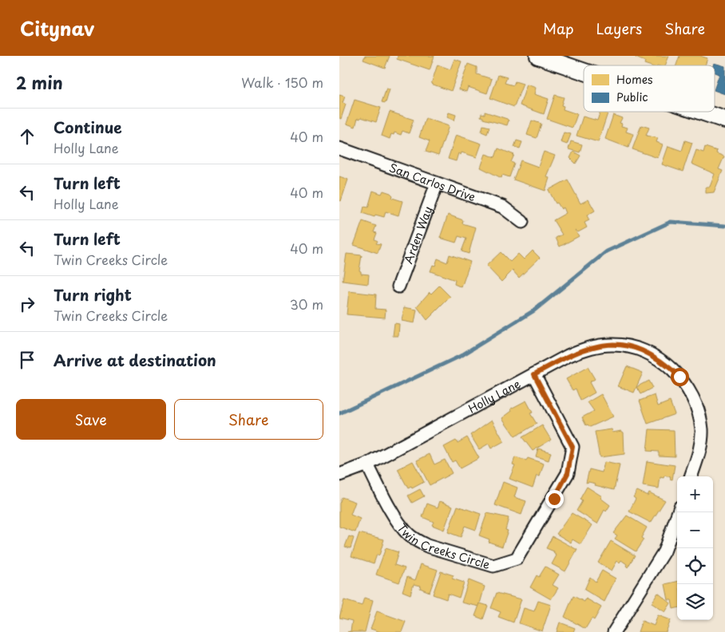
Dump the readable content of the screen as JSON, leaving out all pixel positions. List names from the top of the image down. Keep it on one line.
{"streets":{"street":["San Carlos Drive","Arden Way","Holly Lane","Twin Creeks Circle"]},"crossings":[["San Carlos Drive","Arden Way"],["Holly Lane","Twin Creeks Circle"]],"legend":["Homes","Public"],"page":{"header":"Citynav","nav":["Map","Layers","Share"],"heading":["2 min","Walk · 150 m"],"list":[["Continue","Holly Lane","40 m"],["Turn left","Holly Lane","40 m"],["Turn left","Twin Creeks Circle","40 m"],["Turn right","Twin Creeks Circle","30 m"],"Arrive at destination"],"buttons":["Save","Share"],"map_buttons":["+","−"]}}
